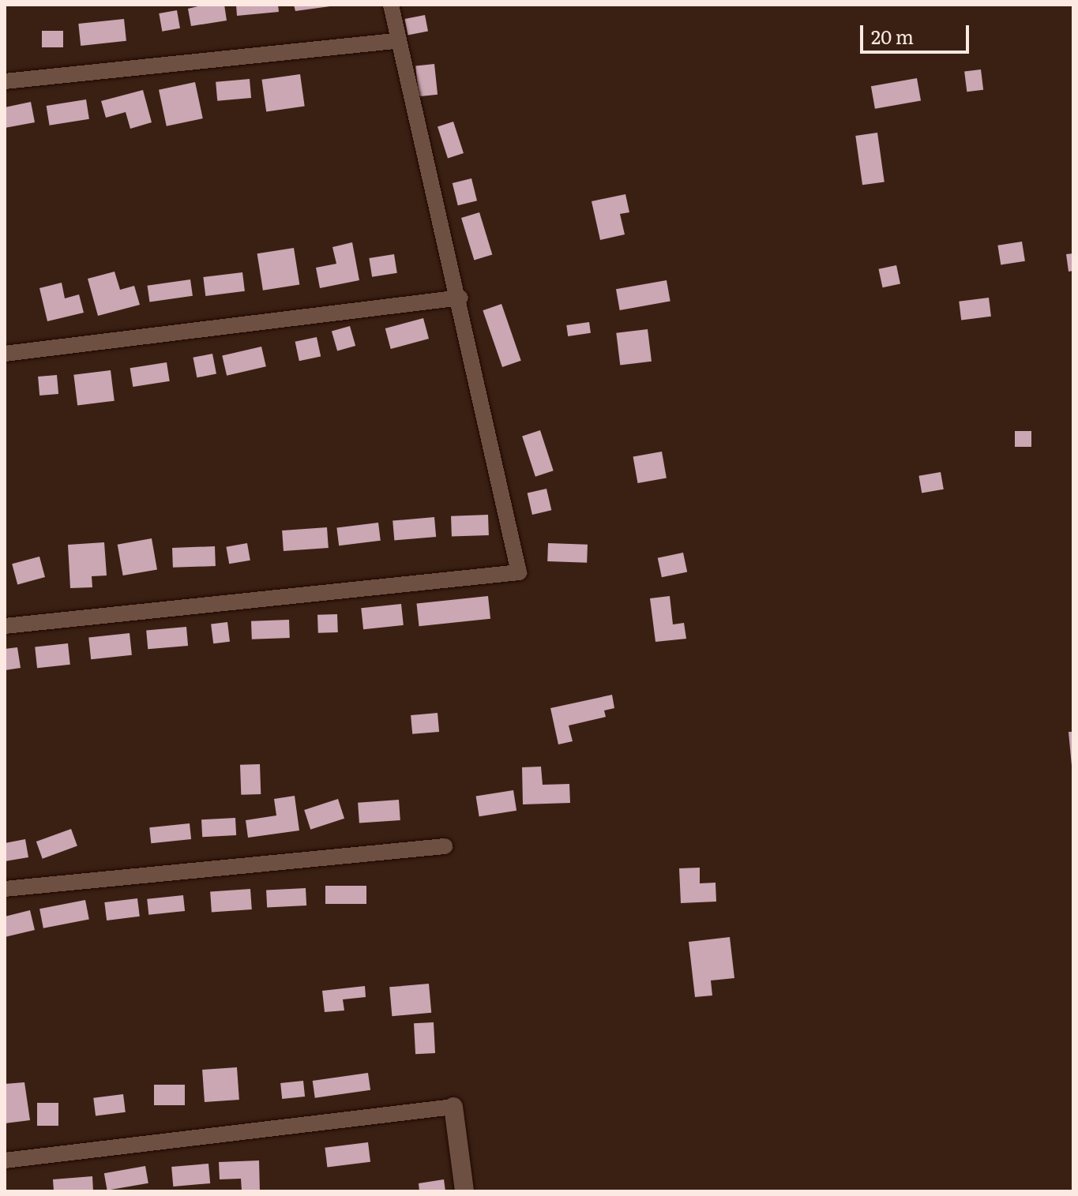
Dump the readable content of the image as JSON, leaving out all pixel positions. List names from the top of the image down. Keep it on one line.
{"scale_bar":"20 m"}
